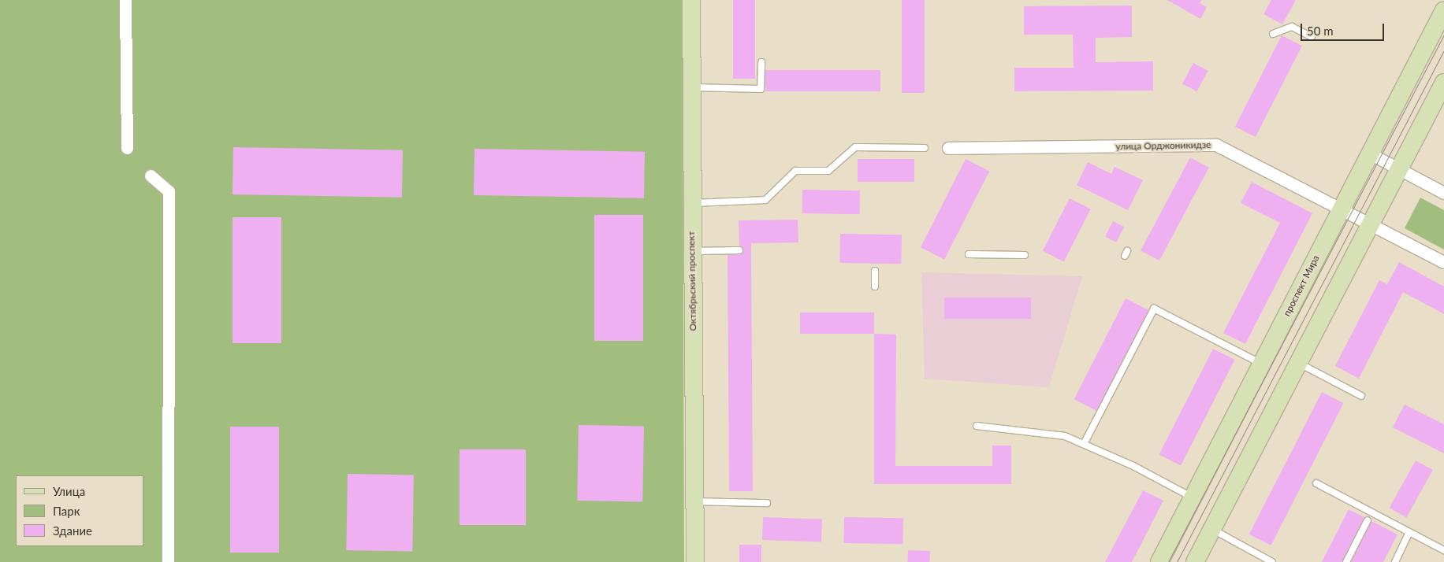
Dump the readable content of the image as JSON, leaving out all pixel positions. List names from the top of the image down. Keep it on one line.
{"streets":{"main road":["Октябрьский проспект","проспект Мира"],"street":["улица Орджоникидзе"]},"crossings":[["улица Орджоникидзе","проспект Мира"]],"legend":["Улица","Парк","Здание"],"scale_bar":"50 m"}
